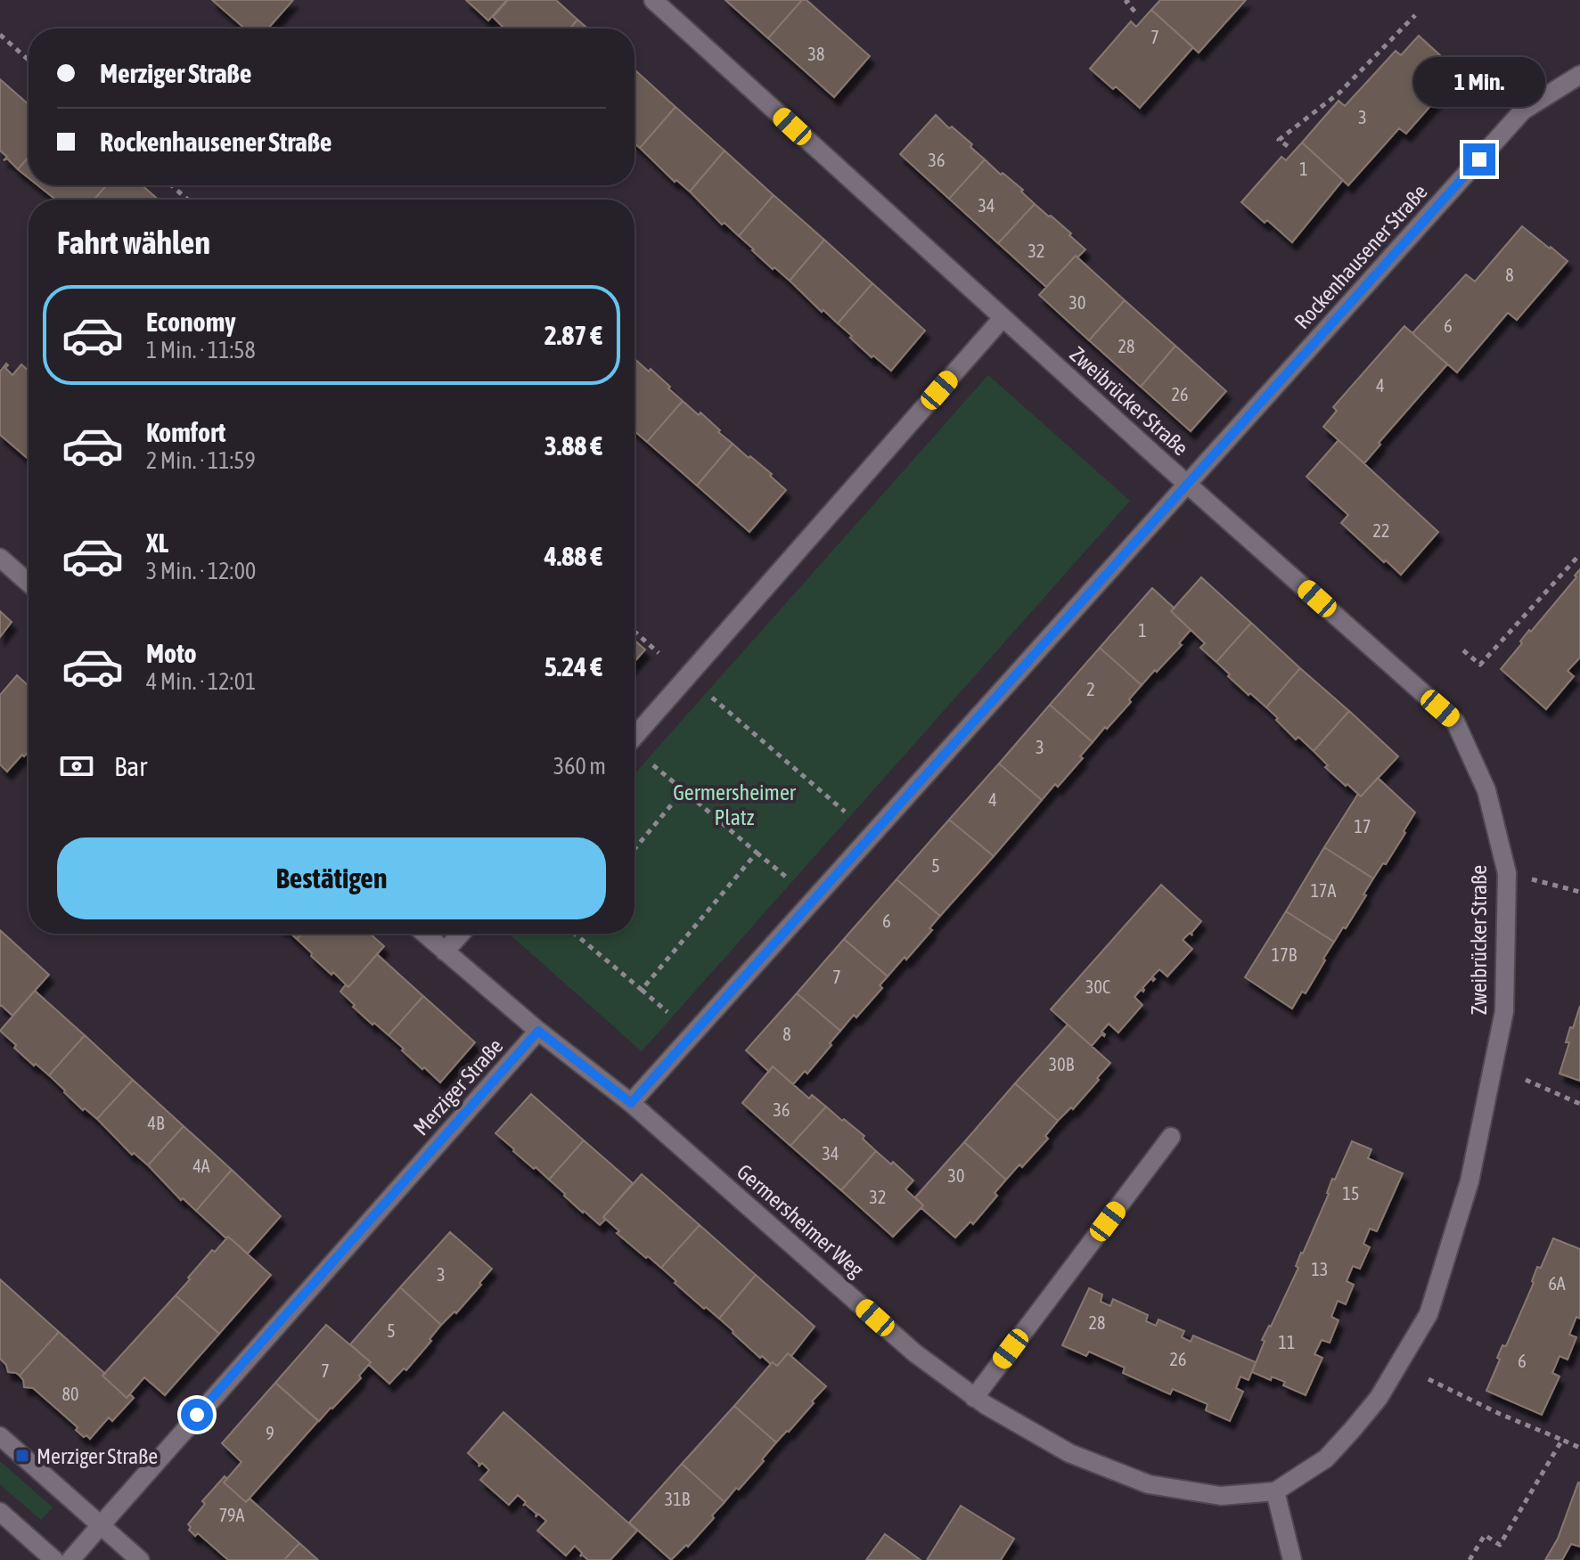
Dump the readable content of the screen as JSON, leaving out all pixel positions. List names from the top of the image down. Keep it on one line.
{"streets":{"street":["Rockenhausener Straße","Zweibrücker Straße","Merziger Straße","Germersheimer Weg"]},"crossings":[["Rockenhausener Straße","Zweibrücker Straße"],["Zweibrücker Straße","Germersheimer Weg"],["Merziger Straße","Germersheimer Weg"]],"parks":["Germersheimer Platz"],"places":{"transit":["Merziger Straße"]},"house_numbers":["7","38","3","36","1","34","32","8","30","6","28","4","26","22","1","2","3","4","17","5","17A","6","17B","7","30C","8","30B","36","4B","34","4A","30","15","32","13","3","6A","28","5","11","26","6","7","80","9","31B","79A"],"page":{"banner":["Merziger Straße","Rockenhausener Straße"],"bubble":"1 Min.","heading":"Fahrt wählen","list":[{"name":"Economy","note":"1 Min. · 11:58","value":"2.87 €"},{"name":"Komfort","note":"2 Min. · 11:59","value":"3.88 €"},{"name":"XL","note":"3 Min. · 12:00","value":"4.88 €"},{"name":"Moto","note":"4 Min. · 12:01","value":"5.24 €"}],"pay":["Bar","360 m"],"buttons":"Bestätigen"}}
